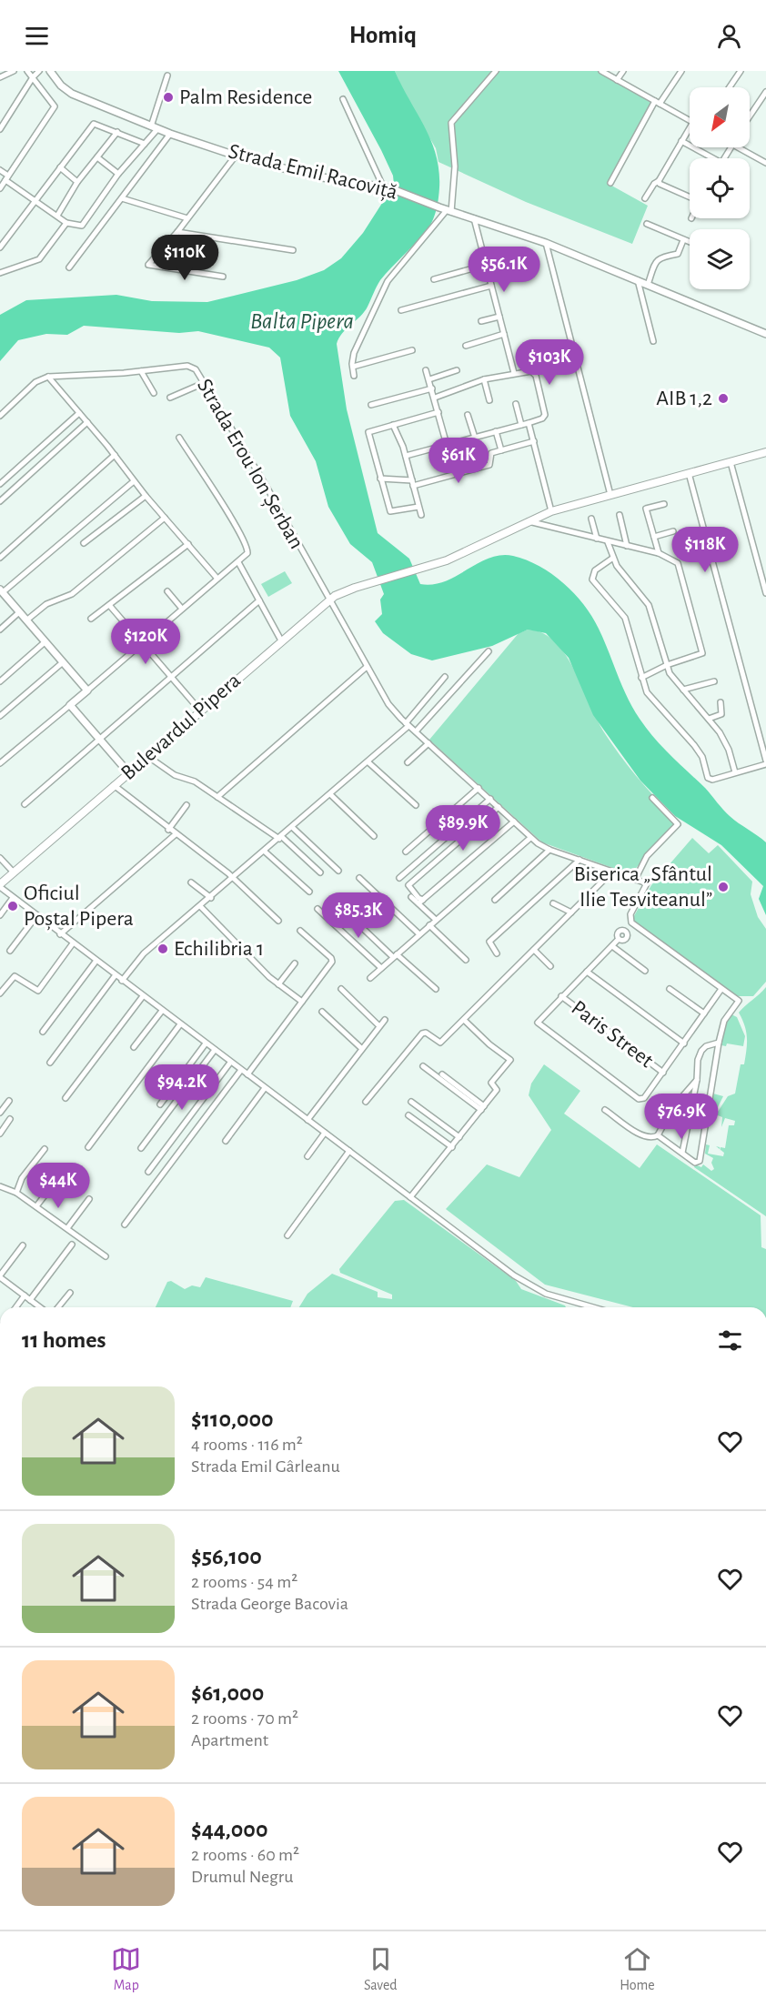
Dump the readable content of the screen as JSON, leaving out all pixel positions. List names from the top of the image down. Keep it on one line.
{"streets":{"main road":["Bulevardul Pipera"],"street":["Strada Emil Racoviță","Strada Erou Ion Șerban","Paris Street"]},"crossings":[["Strada Erou Ion Șerban","Bulevardul Pipera"]],"water":["Balta Pipera"],"places":["Palm Residence","AIB 1,2","Biserica „Sfântul Ilie Tesviteanul”","Oficiul Poștal Pipera","Echilibria 1"],"north":"bottom left","page":{"header":"Homiq","price":["$110K","$56.1K","$103K","$61K","$118K","$120K","$89.9K","$85.3K","$94.2K","$76.9K","$44K"],"heading":"11 homes","list":[{"name":"$110,000","note":"4 rooms · 116 m² · Strada Emil Gârleanu"},{"name":"$56,100","note":"2 rooms · 54 m² · Strada George Bacovia"},{"name":"$61,000","note":"2 rooms · 70 m² · Apartment"},{"name":"$44,000","note":"2 rooms · 60 m² · Drumul Negru"}],"tabs":["Map","Saved","Home"]}}
